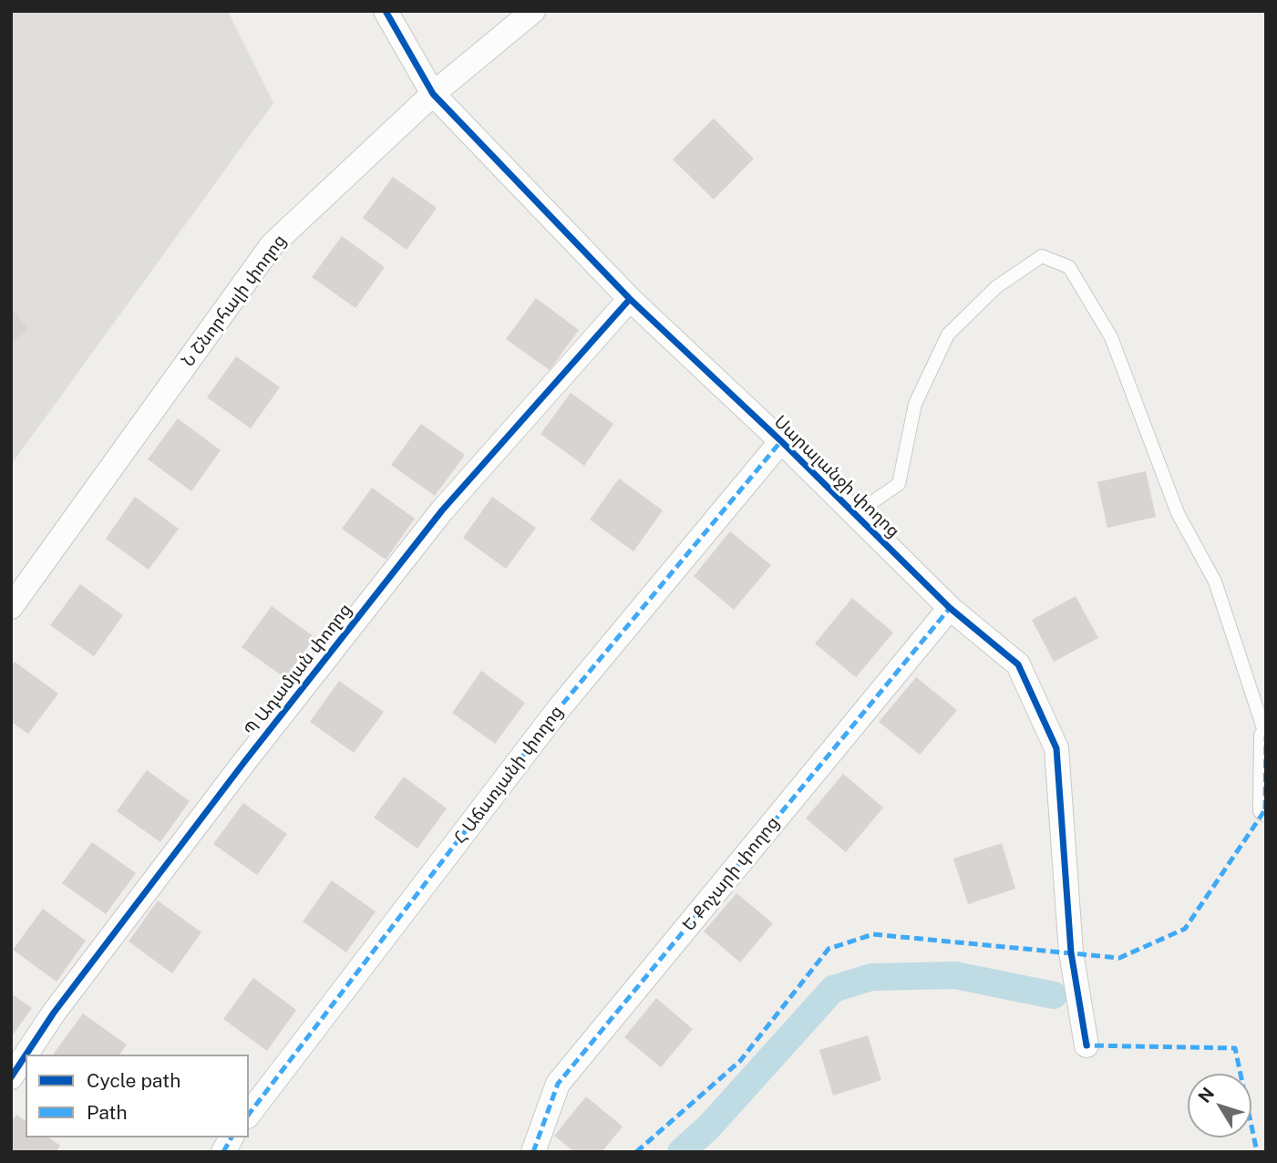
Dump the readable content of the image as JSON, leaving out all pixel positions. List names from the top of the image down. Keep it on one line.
{"streets":{"street":["Ն Շնորհալի փողոց","Սարալանջի փողոց","Պ Ադամյան փողոց","Հ Աճառյանի փողոց","Ե Քոչարի փողոց"]},"crossings":[["Ն Շնորհալի փողոց","Սարալանջի փողոց"],["Սարալանջի փողոց","Պ Ադամյան փողոց"],["Սարալանջի փողոց","Հ Աճառյանի փողոց"],["Սարալանջի փողոց","Ե Քոչարի փողոց"]],"legend":["Cycle path","Path"],"north":"top left"}
